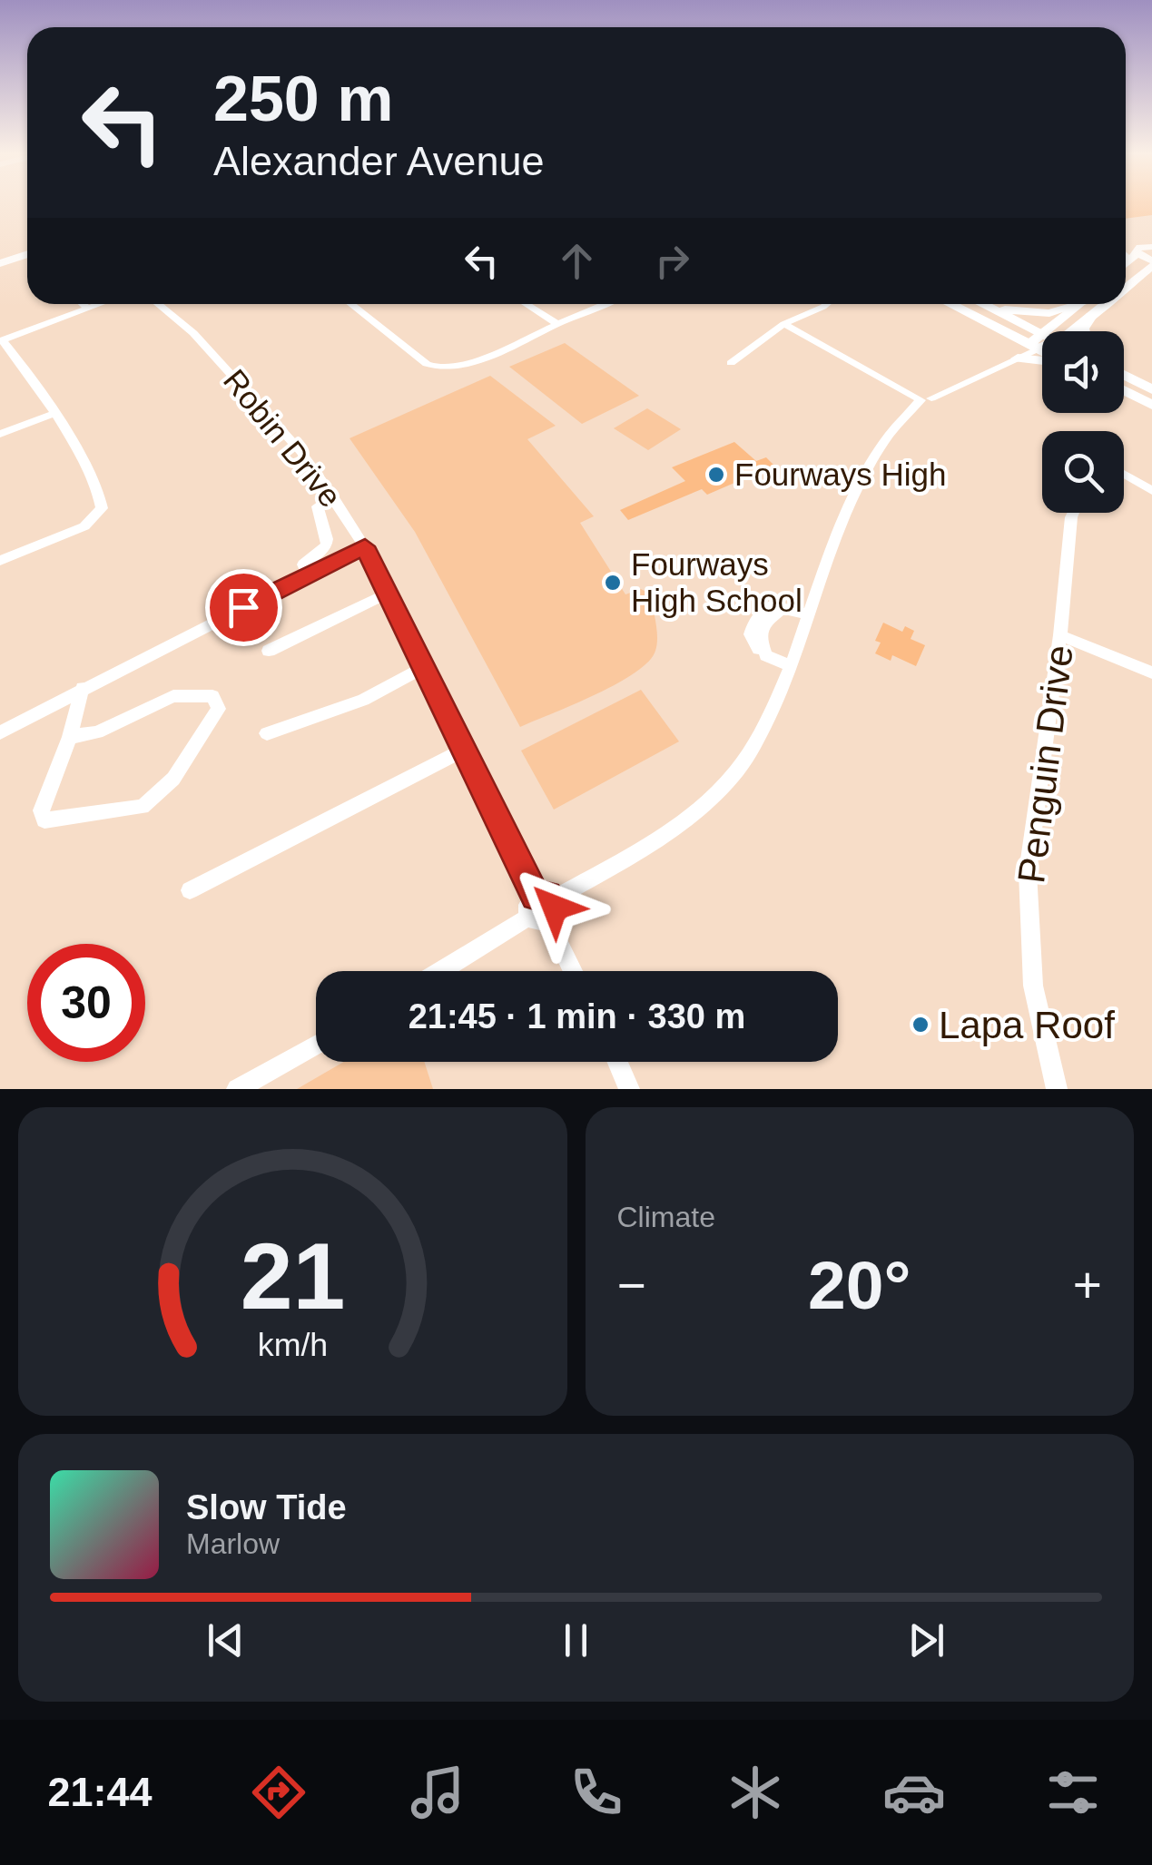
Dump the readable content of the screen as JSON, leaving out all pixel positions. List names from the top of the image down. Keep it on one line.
{"streets":{"street":["Robin Drive","Penguin Drive"]},"places":["Fourways High","Fourways High School","Lapa Roof"],"page":{"turn":["250 m","Alexander Avenue"],"limit":"30","trip":"21:45 · 1 min · 330 m","tile":"Climate","heat":["−","20°","+"],"song":["Slow Tide","Marlow"],"tabs":"21:44","gauge":["21","km/h"]}}
